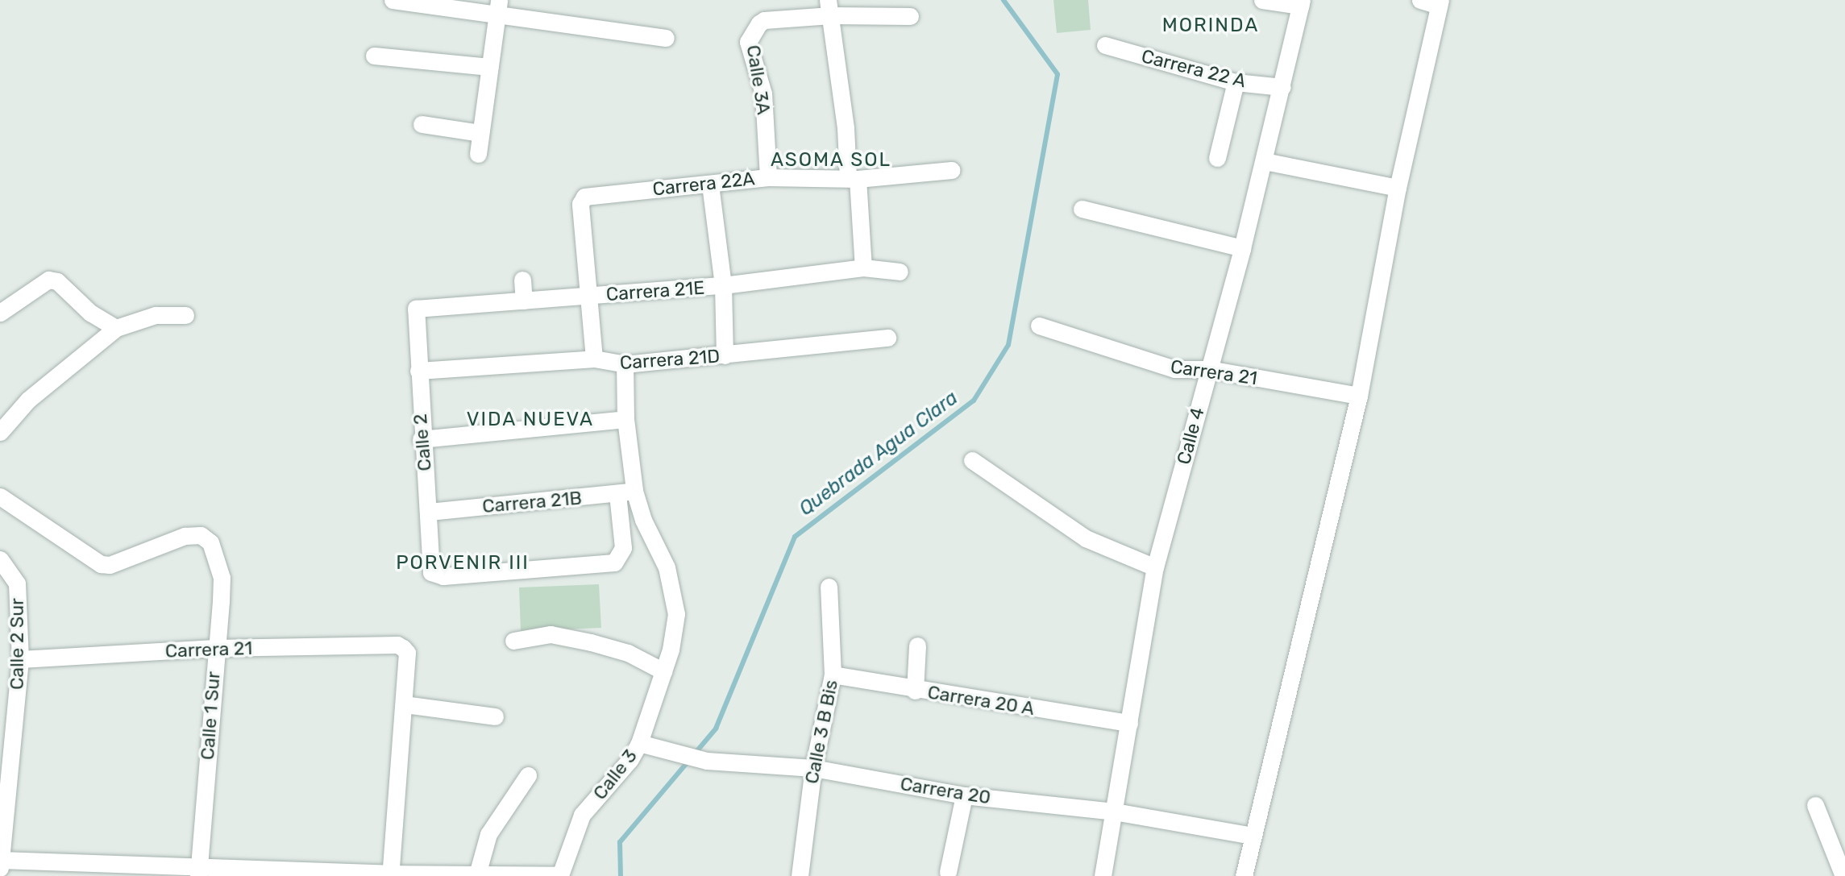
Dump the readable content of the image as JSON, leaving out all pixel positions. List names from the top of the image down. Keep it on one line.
{"streets":{"street":["Carrera 22 A","Calle 3A","Carrera 22A","Carrera 21E","Carrera 21D","Carrera 21","Calle 4","Calle 2","Carrera 21B","Calle 2 Sur","Carrera 20 A","Calle 1 Sur","Calle 3 B Bis","Calle 3","Carrera 20"]},"crossings":[["Carrera 22 A","Calle 4"],["Calle 3A","Carrera 22A"],["Carrera 22A","Carrera 21E"],["Carrera 21E","Calle 2"],["Carrera 21D","Calle 2"],["Carrera 21D","Calle 3"],["Carrera 21","Calle 4"],["Carrera 21","Calle 2 Sur"],["Carrera 21","Calle 1 Sur"],["Calle 4","Carrera 20 A"],["Calle 4","Carrera 20"],["Calle 2","Carrera 21B"],["Carrera 21B","Calle 3"],["Carrera 20 A","Calle 3 B Bis"],["Calle 3 B Bis","Carrera 20"],["Calle 3","Carrera 20"]],"districts":["MORINDA","ASOMA SOL","VIDA NUEVA","PORVENIR III"],"water":["Quebrada Agua Clara"]}
